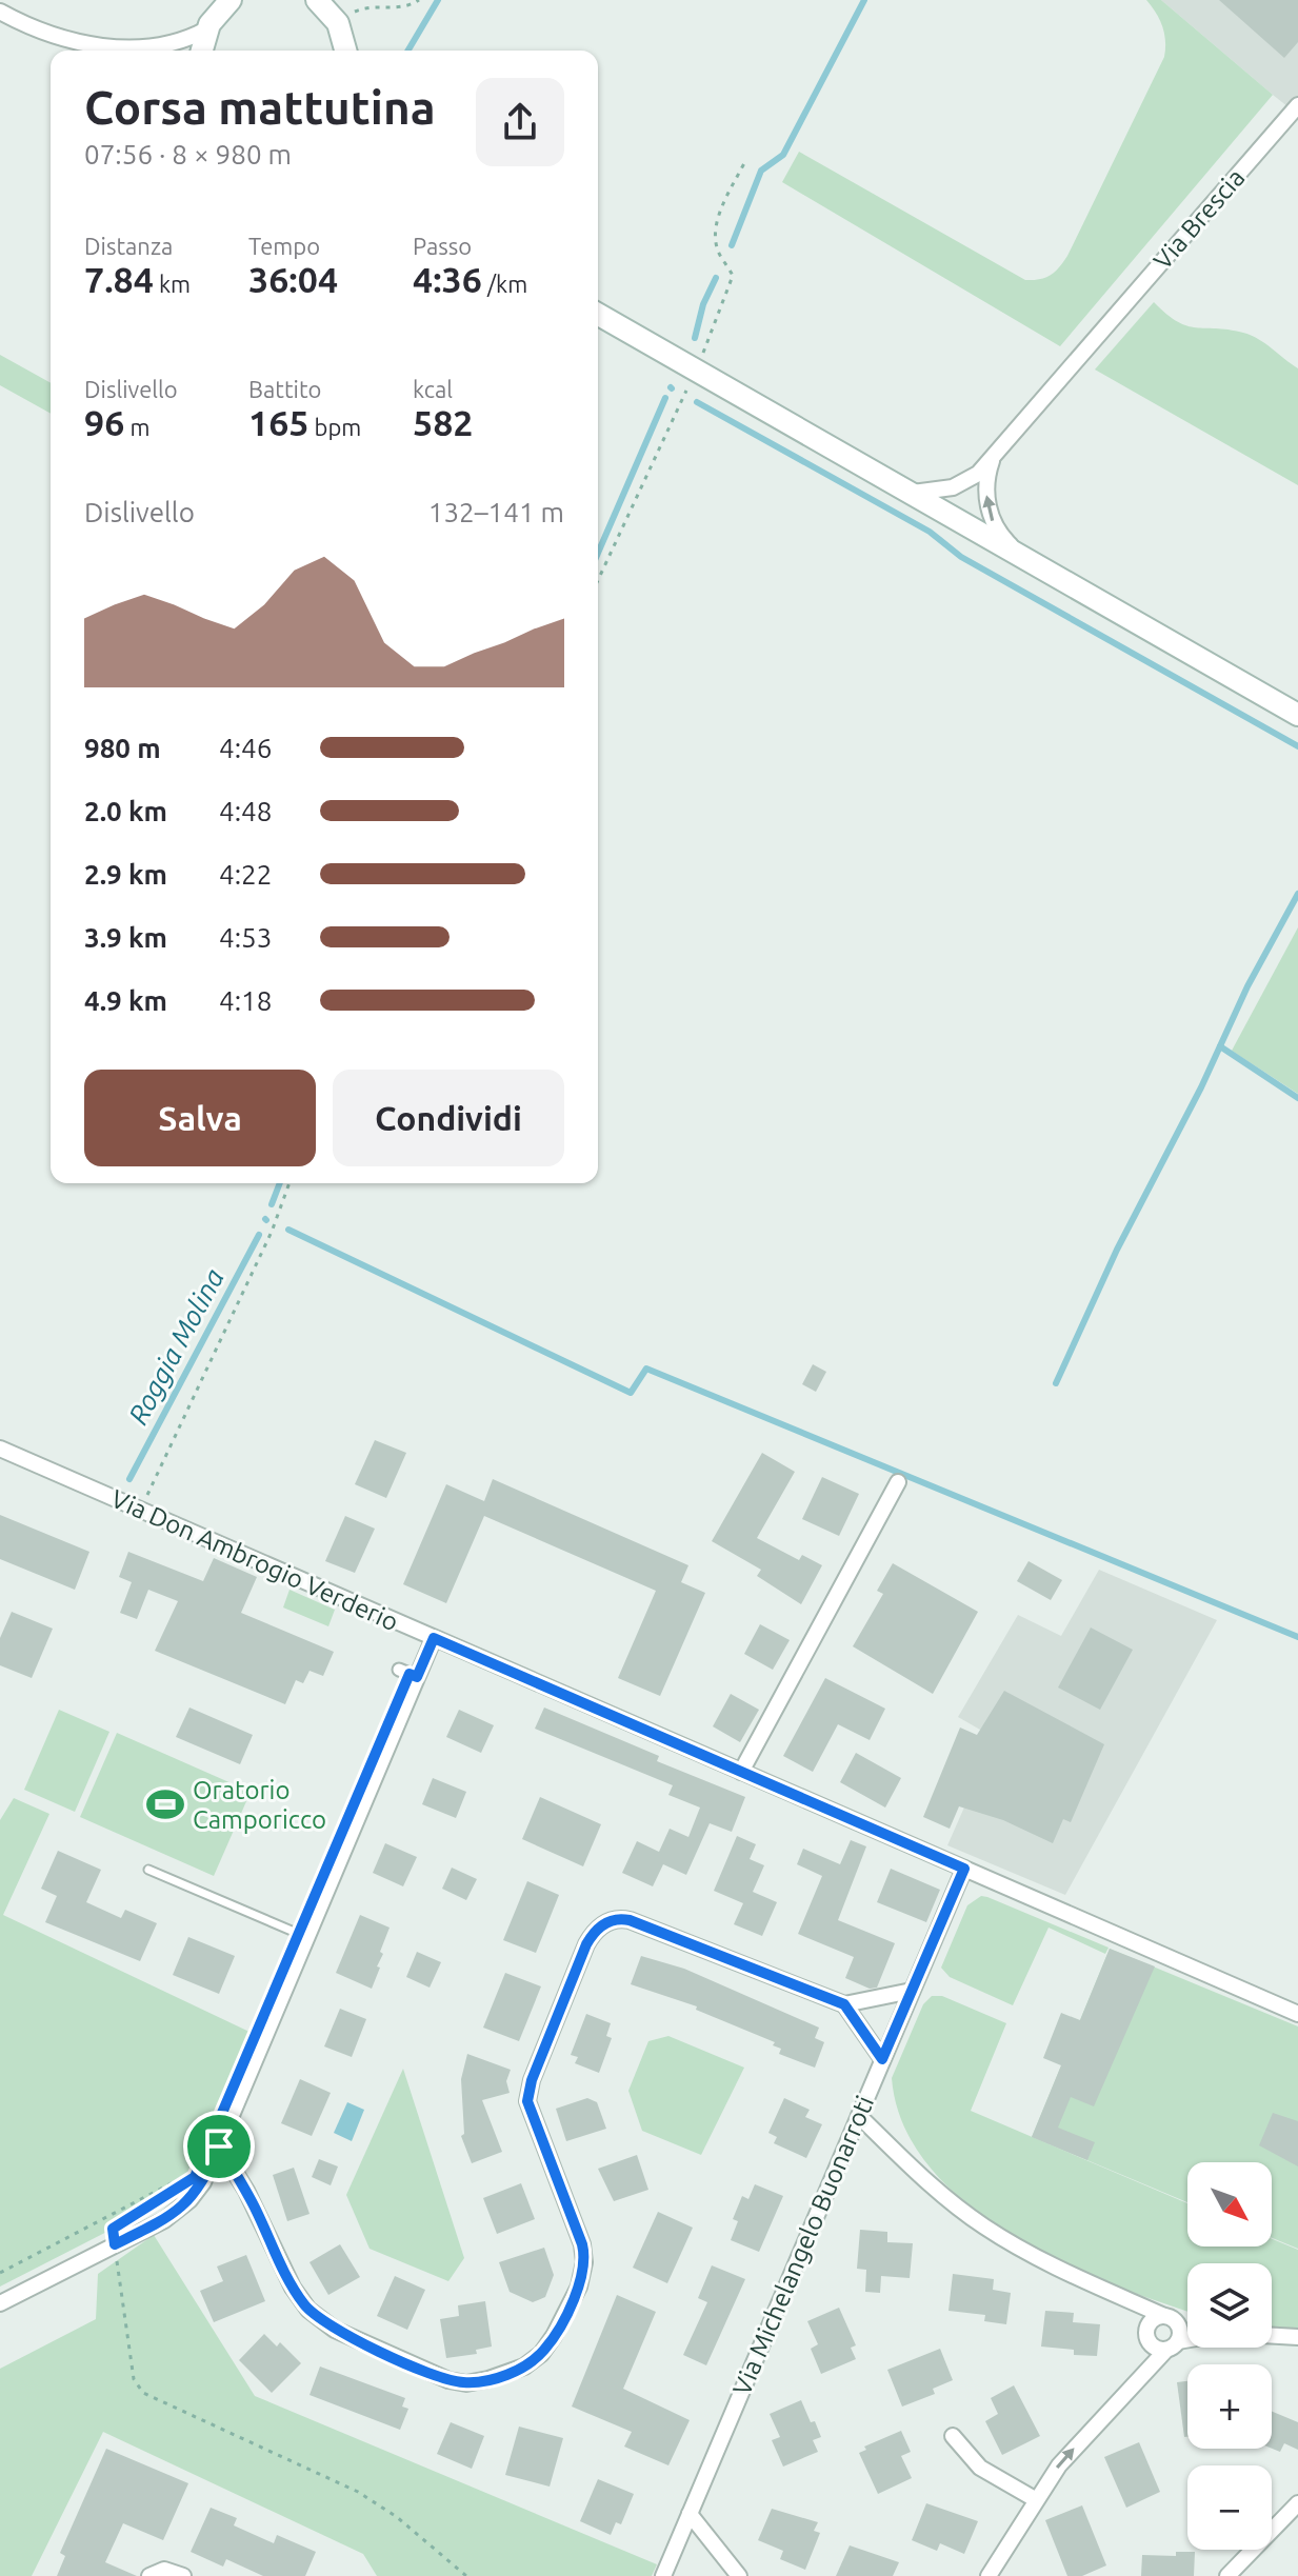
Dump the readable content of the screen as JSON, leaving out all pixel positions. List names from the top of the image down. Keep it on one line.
{"streets":{"street":["Via Brescia","Via Don Ambrogio Verderio","Via Michelangelo Buonarroti"]},"crossings":[["Via Don Ambrogio Verderio","Via Michelangelo Buonarroti"]],"water":["Roggia Molina"],"places":{"sports":["Oratorio Camporicco"]},"north":"bottom right","page":{"heading":["Corsa mattutina","07:56 · 8 × 980 m"],"stats":[["Distanza","7.84 km"],["Tempo","36:04"],["Passo","4:36 /km"],["Dislivello","96 m"],["Battito","165 bpm"],["kcal","582"]],"chart":["Dislivello","132–141 m"],"list":[{"name":"980 m","note":"4:46"},{"name":"2.0 km","note":"4:48"},{"name":"2.9 km","note":"4:22"},{"name":"3.9 km","note":"4:53"},{"name":"4.9 km","note":"4:18"}],"buttons":["Salva","Condividi"],"map_buttons":["+","−"]}}
